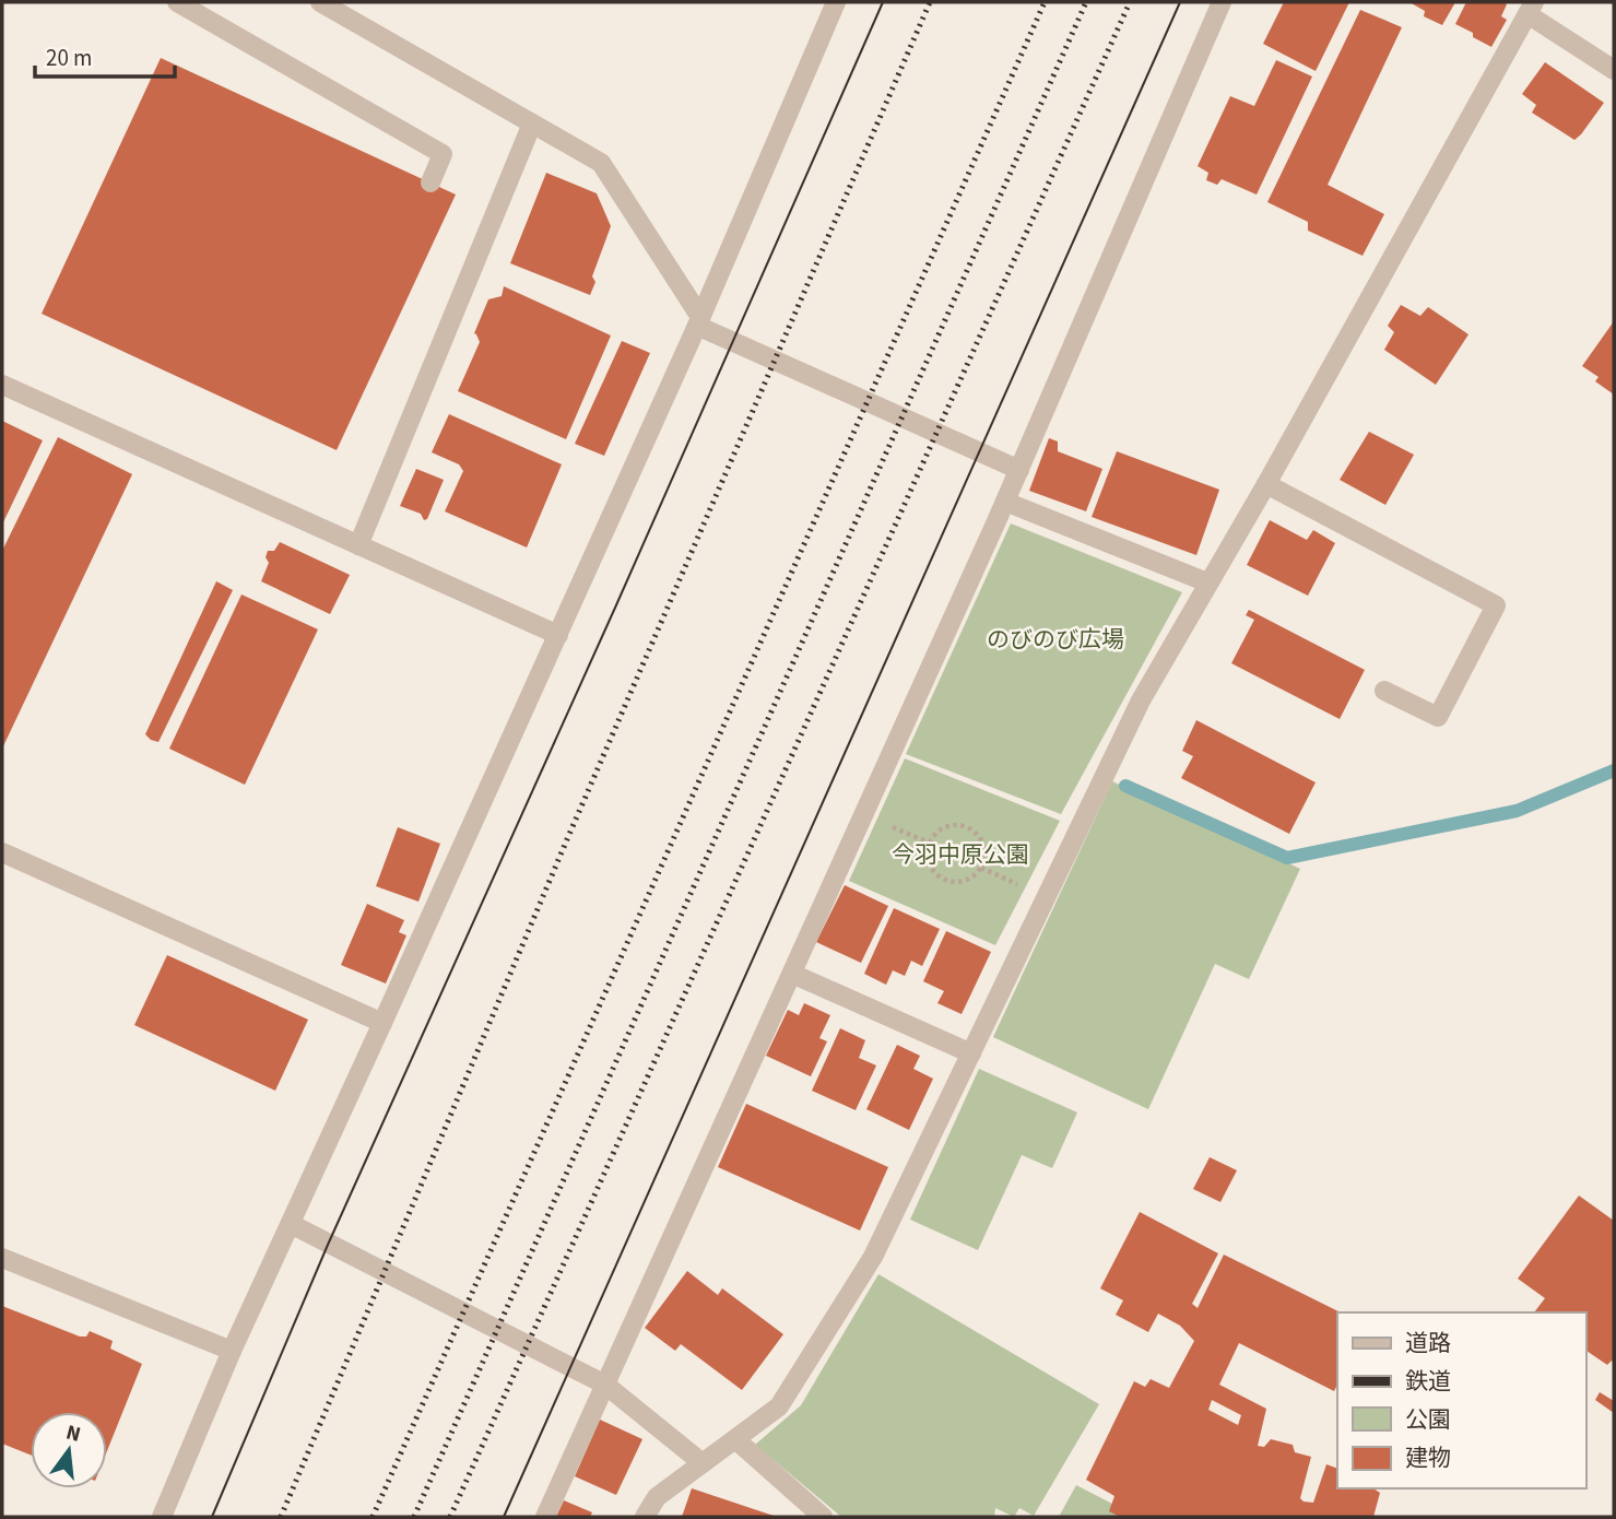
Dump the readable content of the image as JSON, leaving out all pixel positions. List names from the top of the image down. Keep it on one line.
{"parks":["のびのび広場","今羽中原公園"],"legend":["道路","鉄道","公園","建物"],"scale_bar":"20 m","north":"top"}
